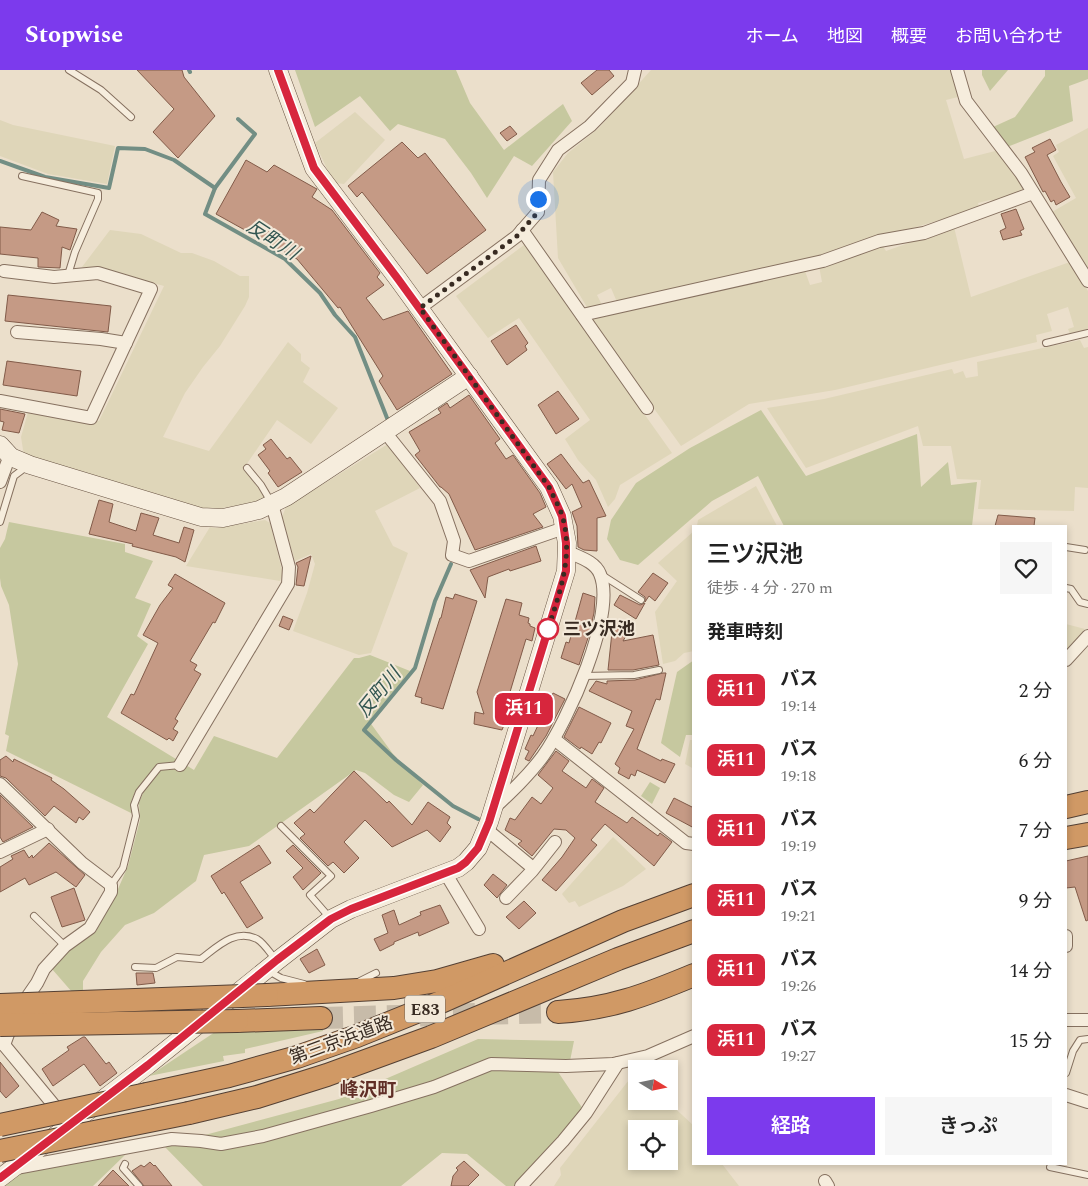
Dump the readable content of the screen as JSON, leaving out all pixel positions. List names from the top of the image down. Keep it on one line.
{"streets":{"highway":["E83","第三京浜道路"]},"districts":["峰沢町"],"water":["反町川"],"places":["三ツ沢池"],"lines":["bus line 浜11"],"north":"right","page":{"header":"Stopwise","nav":["ホーム","地図","概要","お問い合わせ"],"on_map":"浜11","heading":[["三ツ沢池","徒歩 · 4 分 · 270 m"],"発車時刻"],"list":[{"mark":"浜11","name":"バス","note":"19:14","value":"2 分"},{"mark":"浜11","name":"バス","note":"19:18","value":"6 分"},{"mark":"浜11","name":"バス","note":"19:19","value":"7 分"},{"mark":"浜11","name":"バス","note":"19:21","value":"9 分"},{"mark":"浜11","name":"バス","note":"19:26","value":"14 分"},{"mark":"浜11","name":"バス","note":"19:27","value":"15 分"}],"buttons":["経路","きっぷ"]}}
